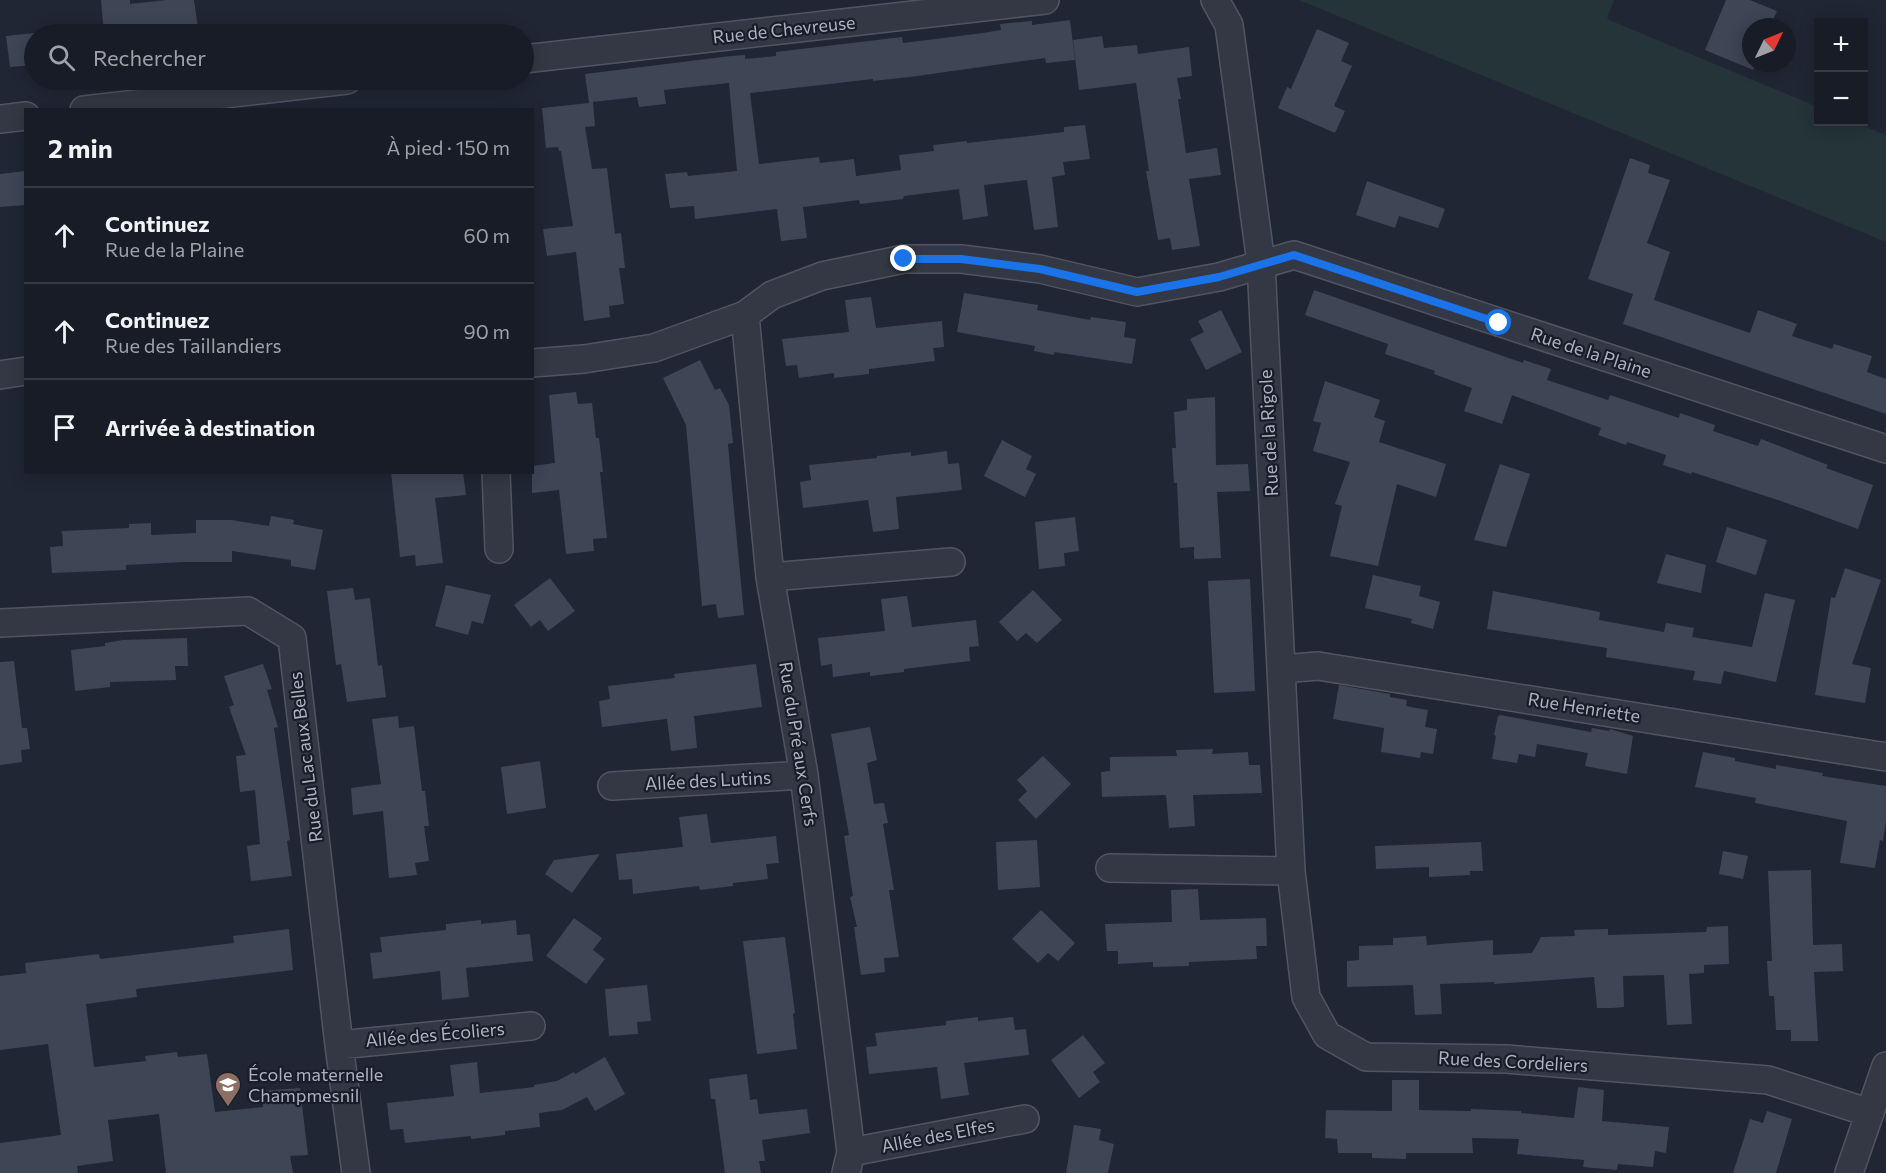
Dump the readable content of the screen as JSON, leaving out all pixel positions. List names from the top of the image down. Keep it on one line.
{"streets":{"street":["Rue de Chevreuse","Rue de la Plaine","Rue de la Rigole","Rue Henriette","Rue du Pré aux Cerfs","Rue du Lac aux Belles","Allée des Lutins","Allée des Écoliers","Rue des Cordeliers","Allée des Elfes"]},"crossings":[["Rue de la Plaine","Rue de la Rigole"],["Rue de la Plaine","Rue du Pré aux Cerfs"],["Rue de la Rigole","Rue Henriette"],["Rue de la Rigole","Rue des Cordeliers"],["Rue du Pré aux Cerfs","Allée des Lutins"],["Rue du Pré aux Cerfs","Allée des Elfes"],["Rue du Lac aux Belles","Allée des Écoliers"]],"places":{"school or university":["École maternelle Champmesnil"]},"north":"top right","page":{"map_buttons":["+","−"],"search":"Rechercher","heading":["2 min","À pied · 150 m"],"list":[["Continuez","Rue de la Plaine","60 m"],["Continuez","Rue des Taillandiers","90 m"],"Arrivée à destination"]}}
